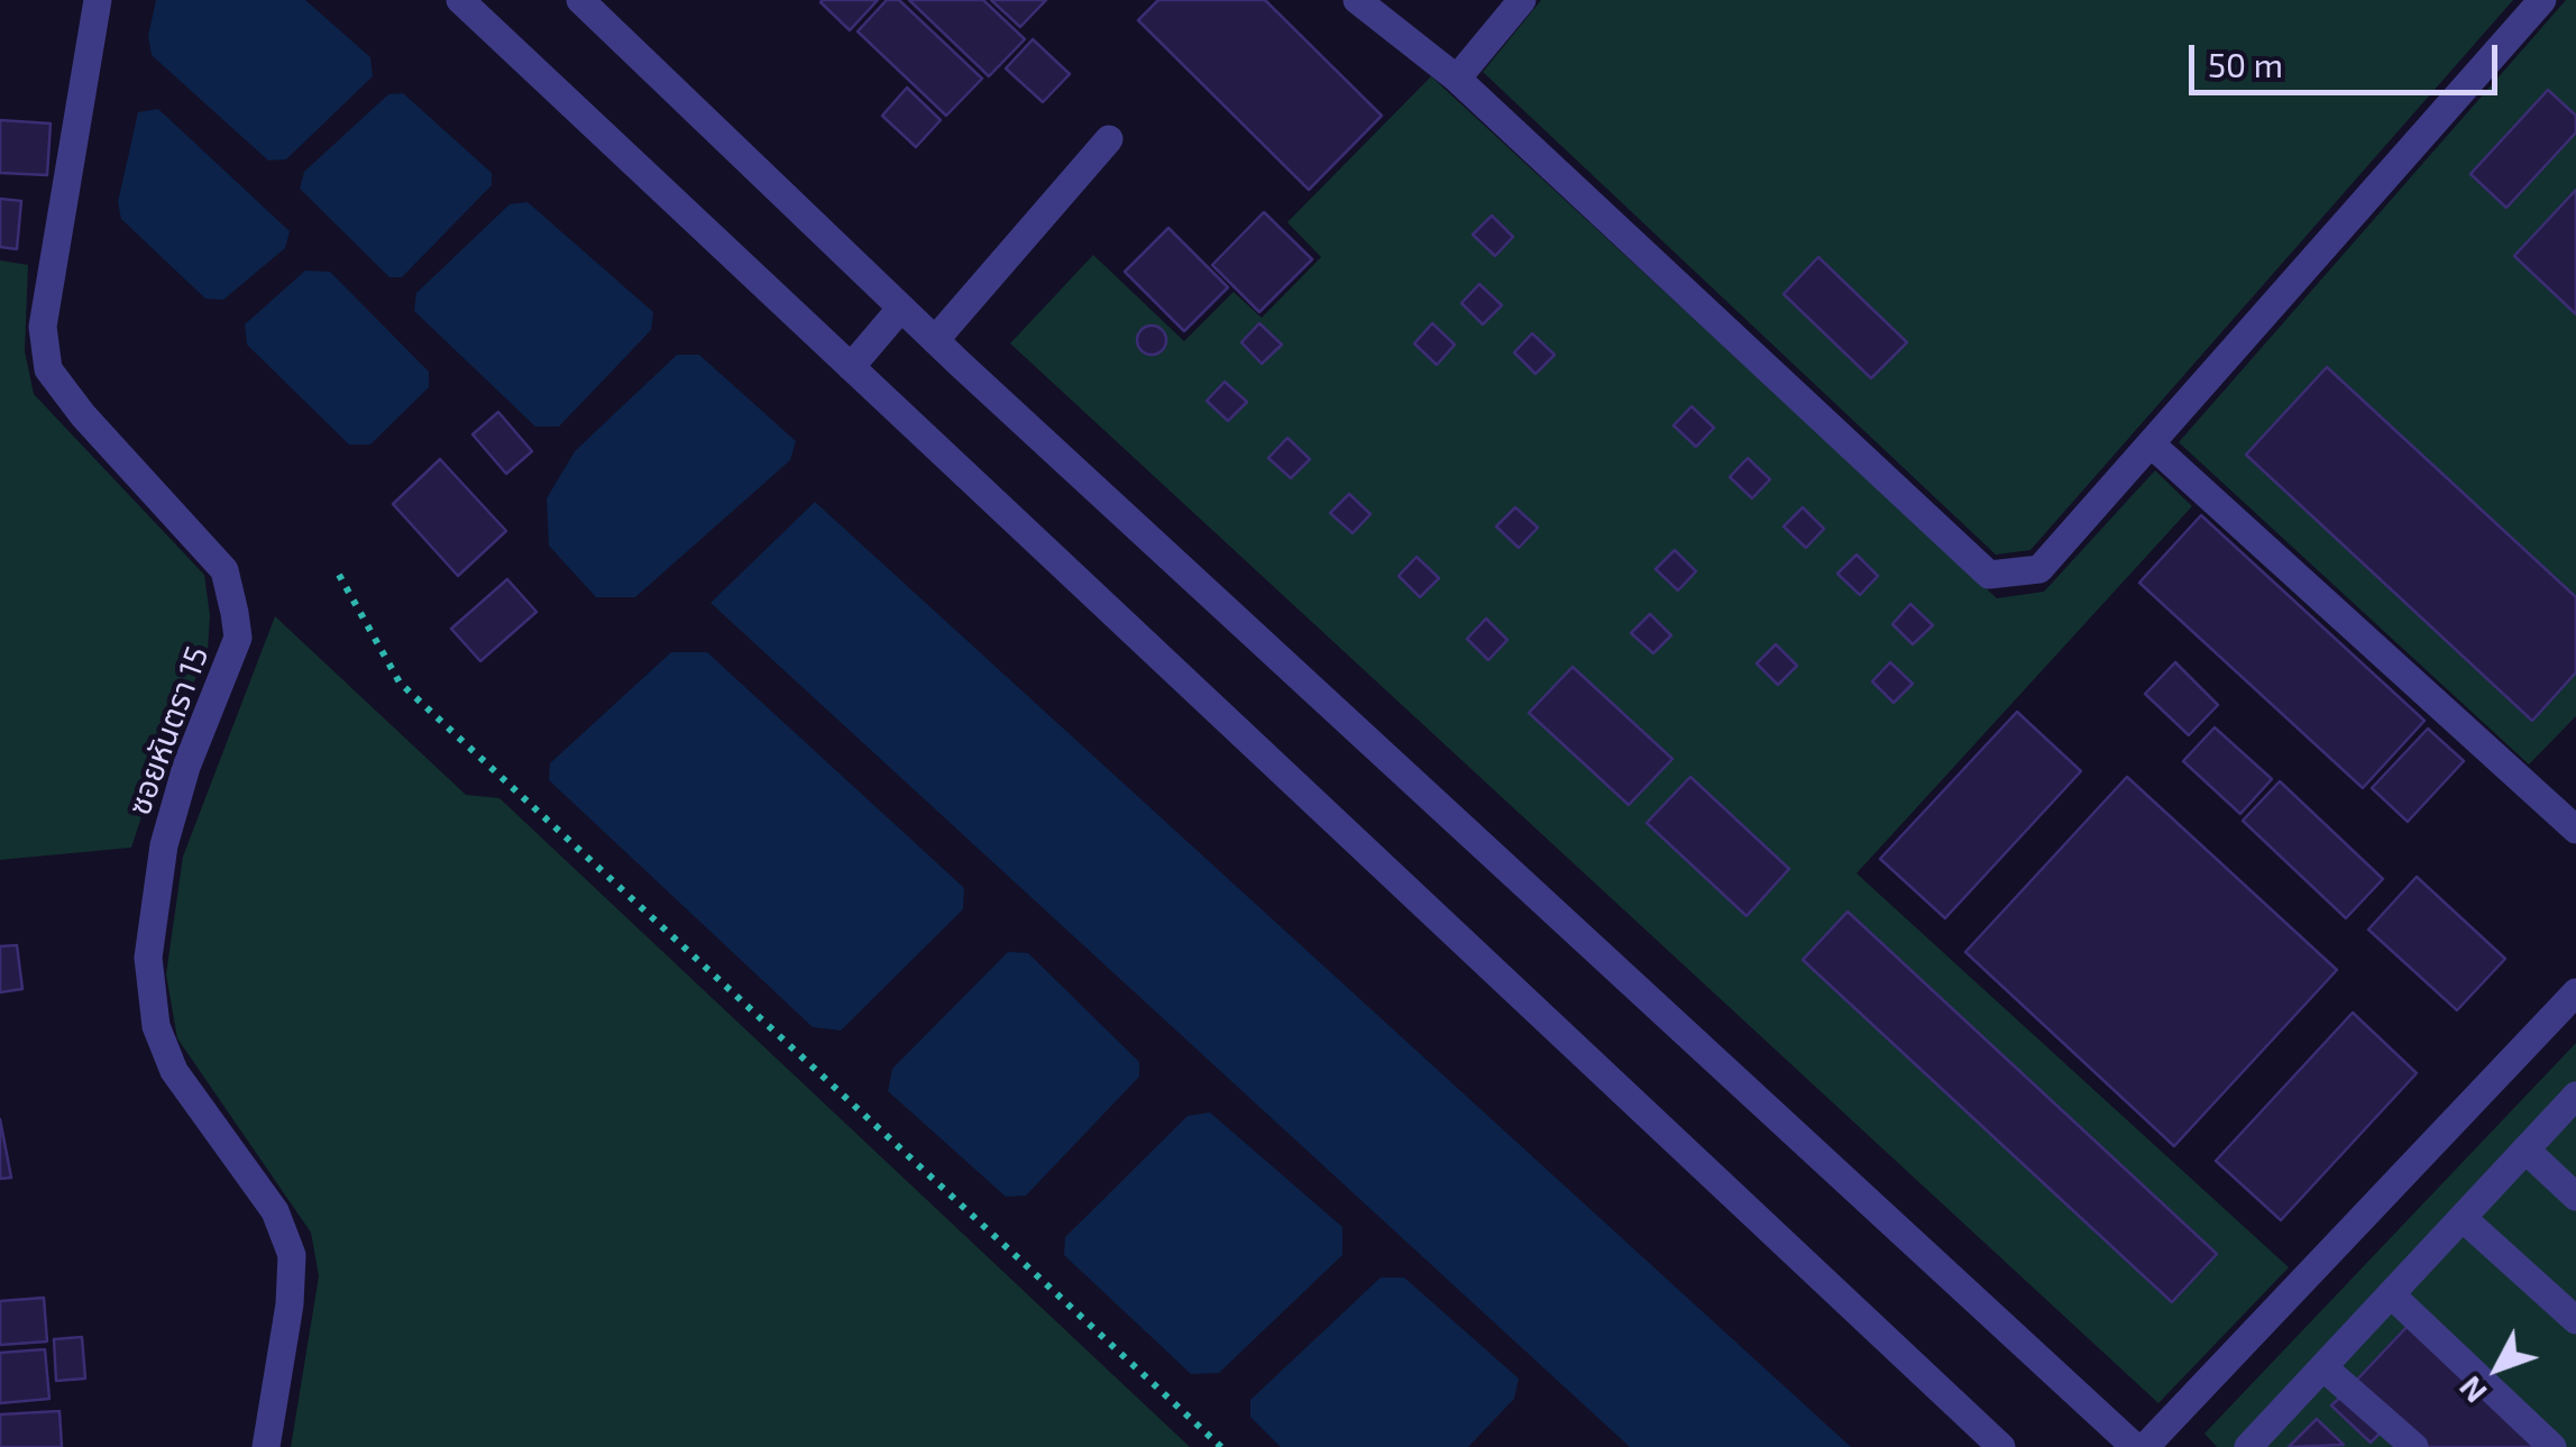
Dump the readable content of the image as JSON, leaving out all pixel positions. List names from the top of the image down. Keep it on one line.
{"streets":{"street":["ซอยหันตรา 15"]},"scale_bar":"50 m","north":"bottom left"}
